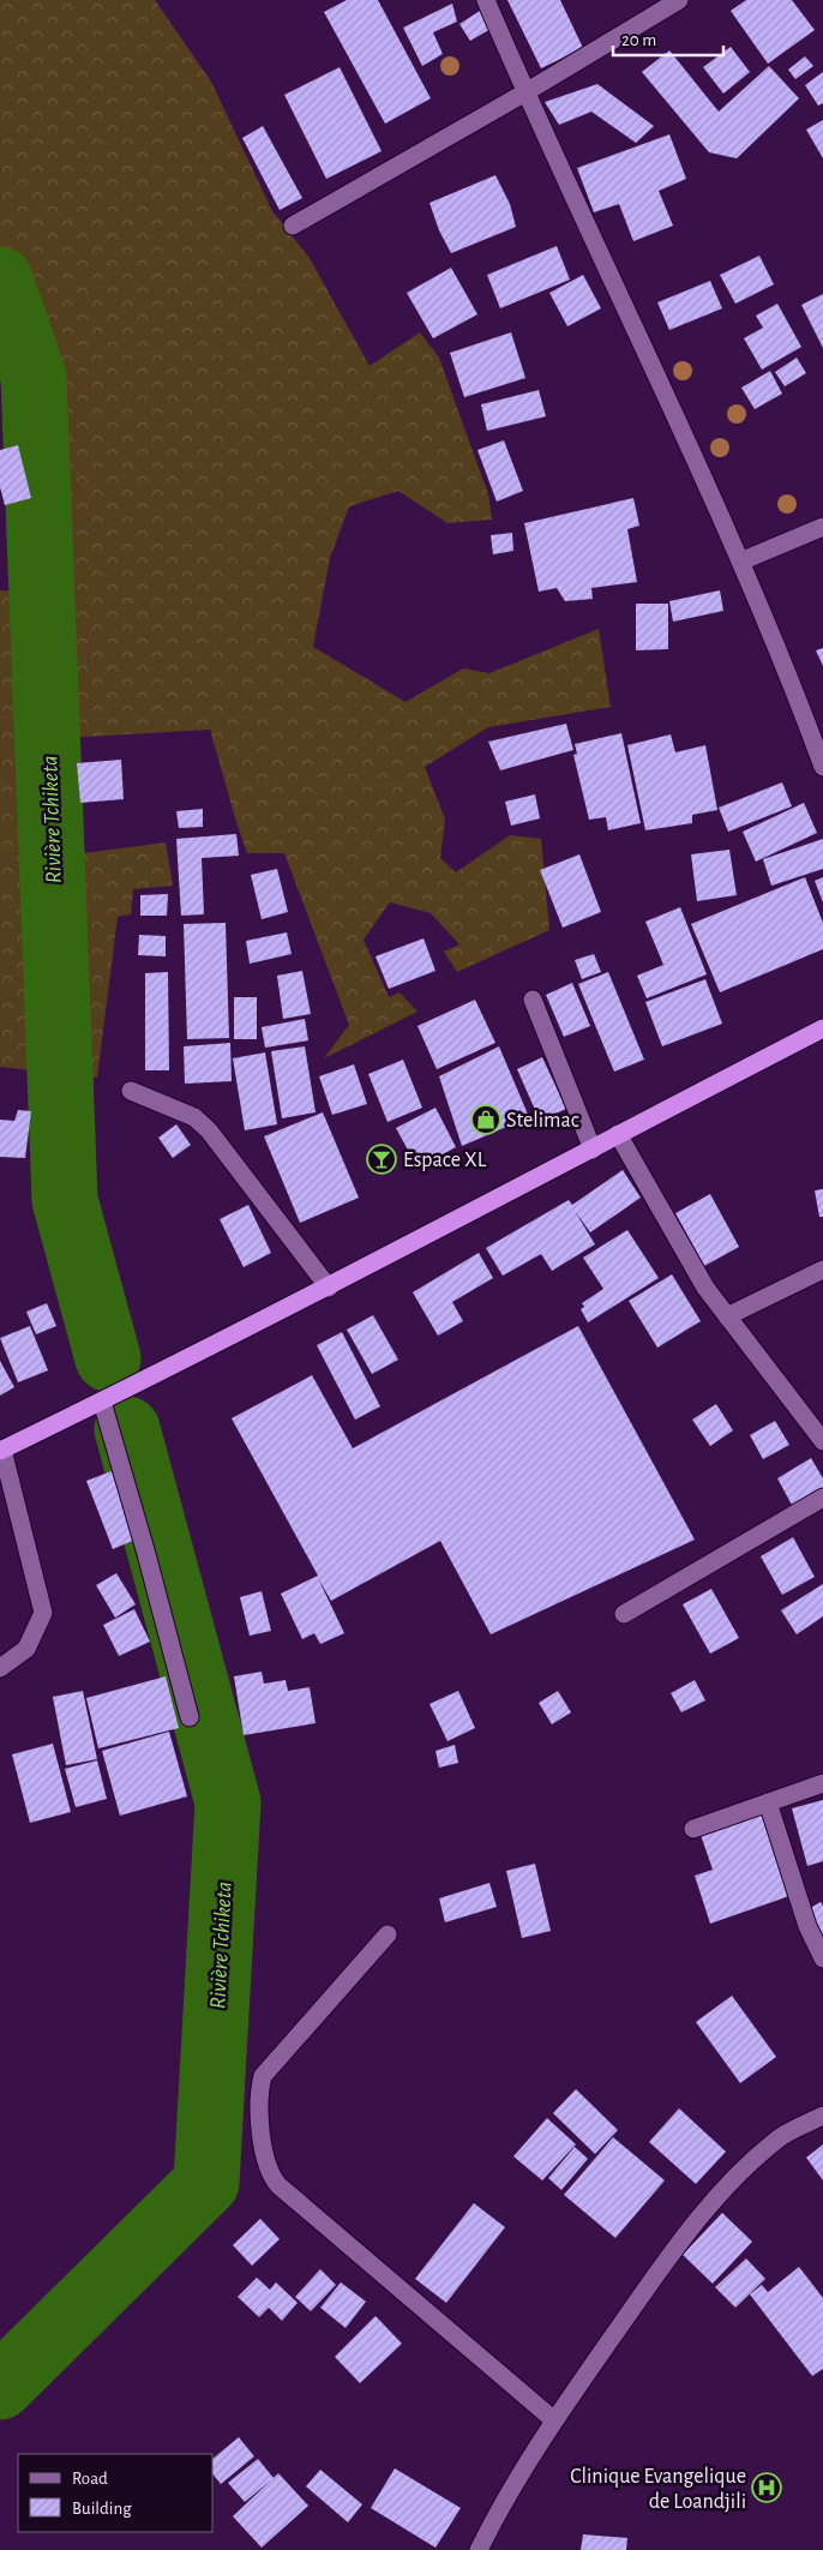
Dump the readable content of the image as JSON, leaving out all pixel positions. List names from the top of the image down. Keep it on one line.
{"water":["Rivière Tchiketa"],"places":{"shop":["Stelimac"],"bar":["Espace XL"],"hospital":["Clinique Evangelique de Loandjili"]},"legend":["Road","Building"],"scale_bar":"20 m"}
